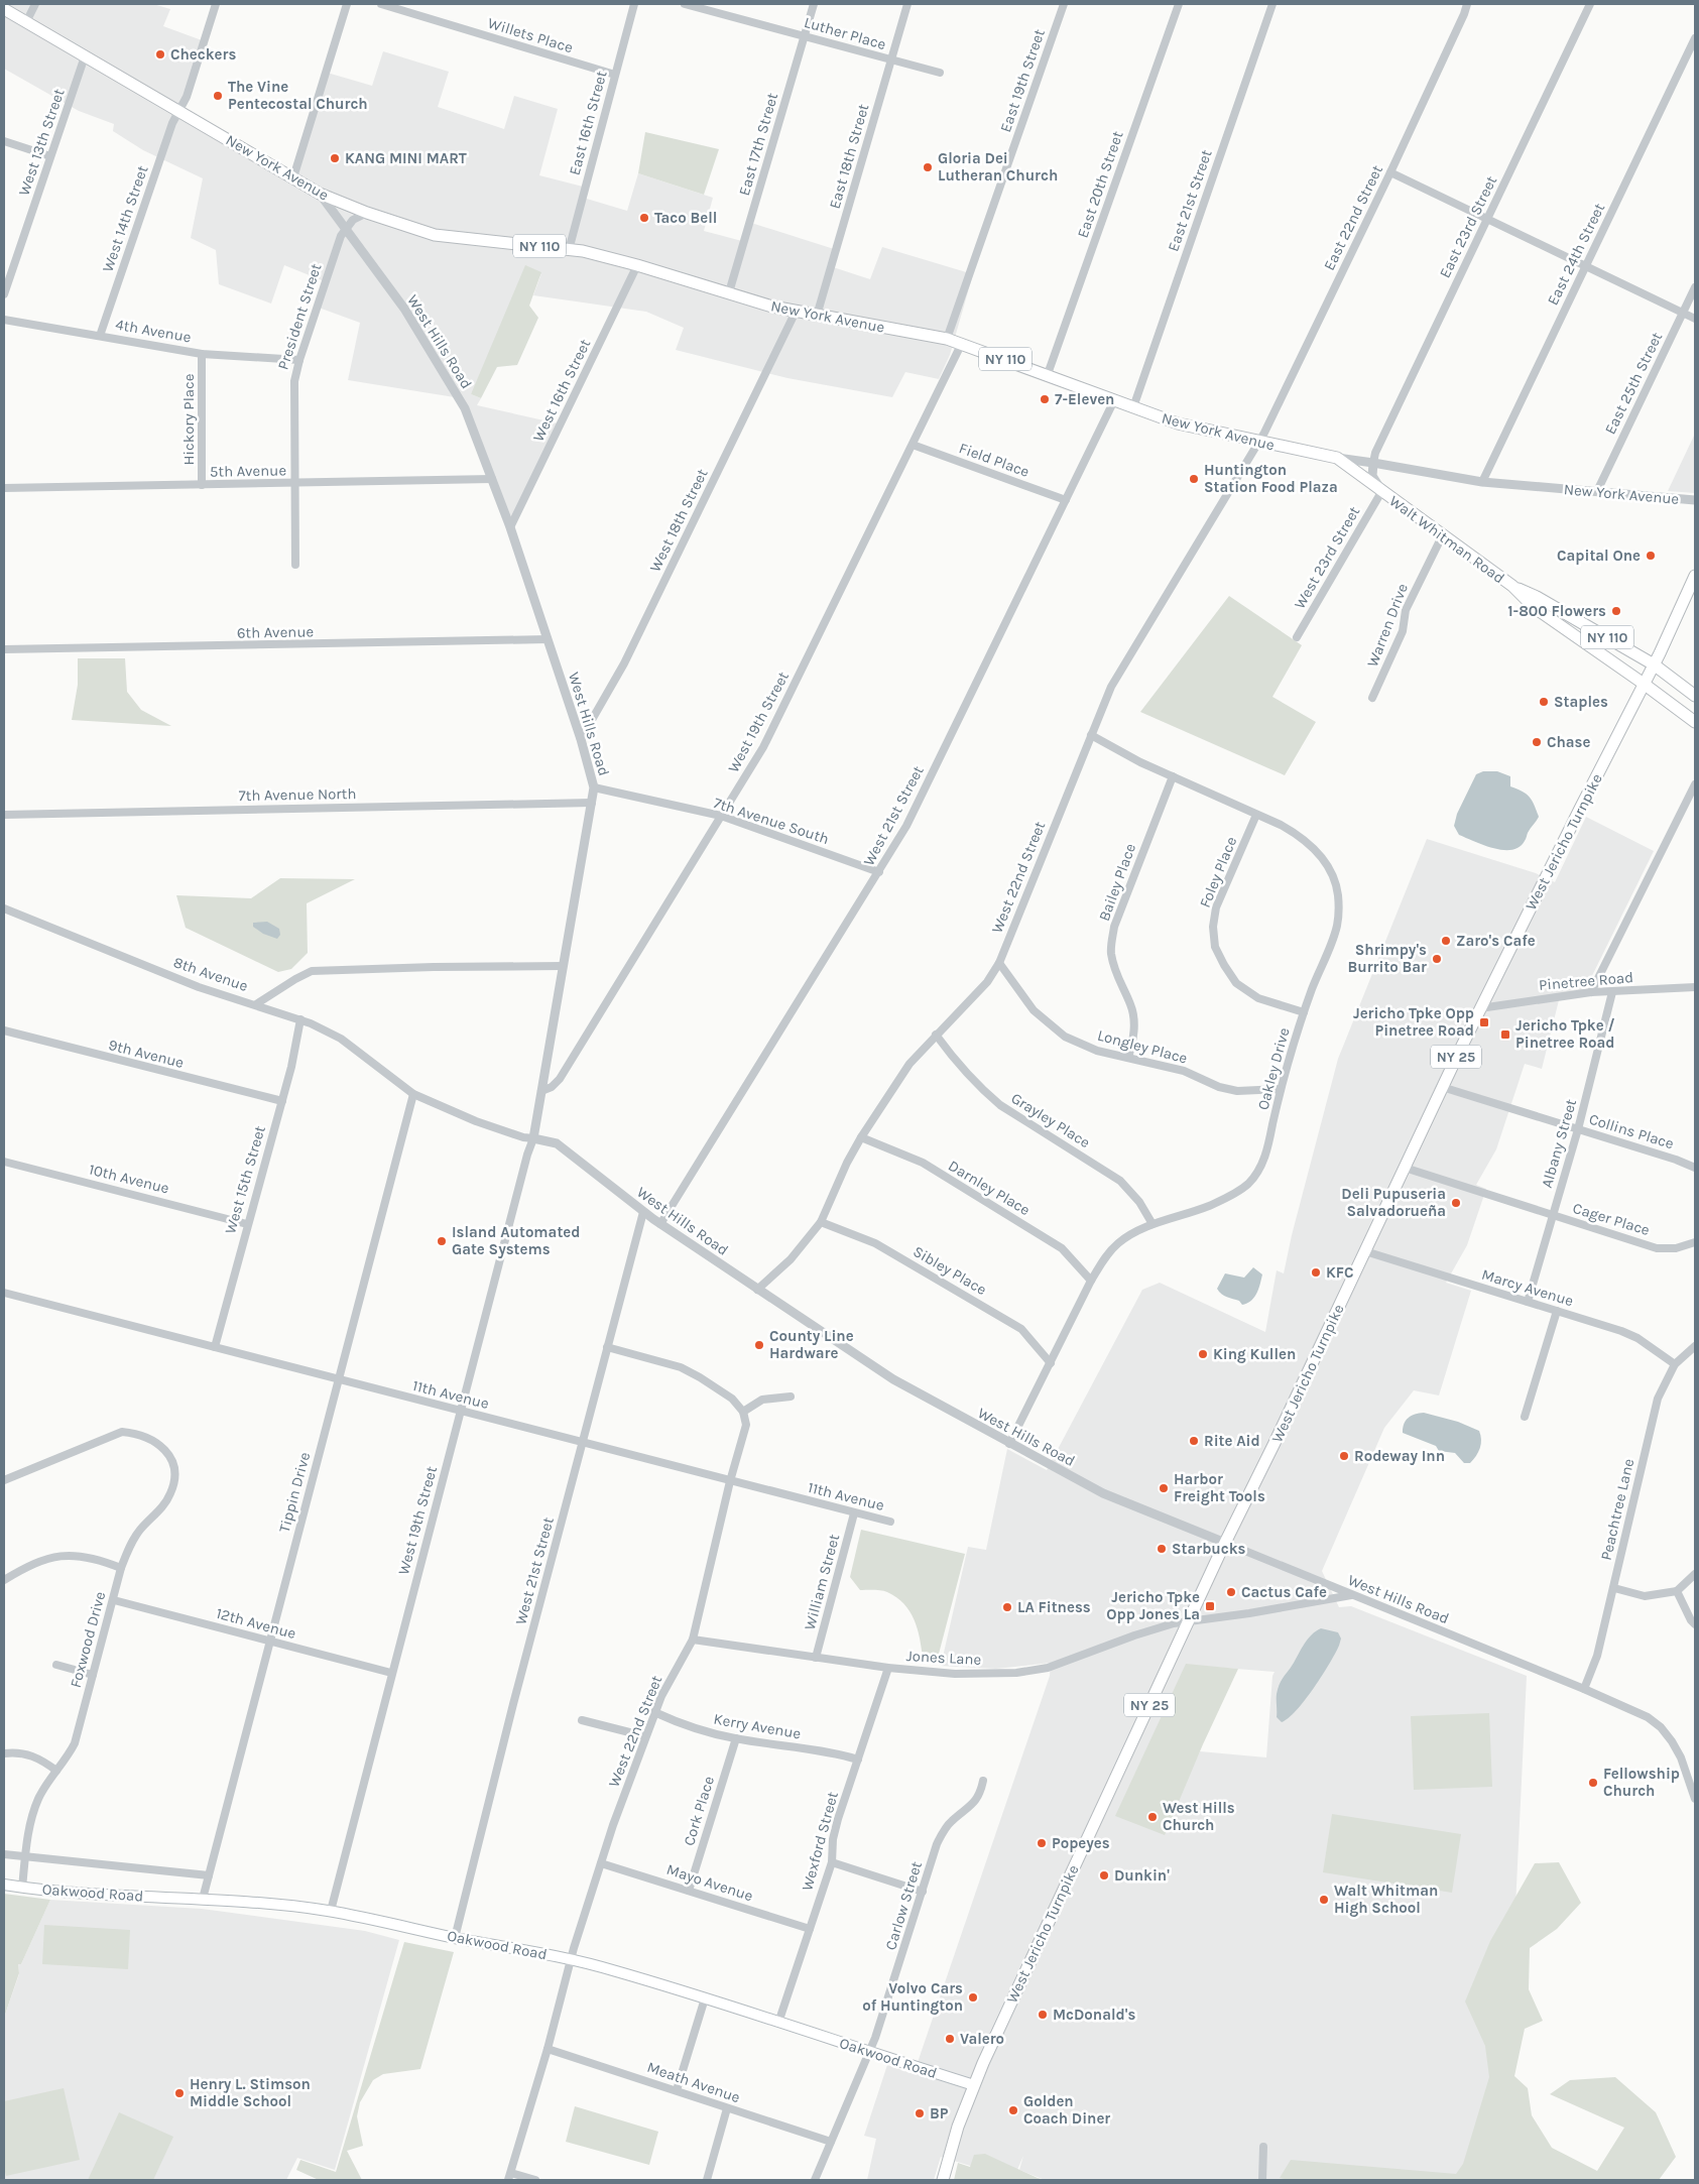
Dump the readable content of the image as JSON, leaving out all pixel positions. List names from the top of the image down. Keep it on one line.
{"streets":{"main road":["New York Avenue","NY 110","Walt Whitman Road","West Jericho Turnpike","NY 25","Oakwood Road"],"street":["Luther Place","Willets Place","East 19th Street","East 16th Street","West 13th Street","East 17th Street","East 18th Street","East 20th Street","East 21st Street","East 22nd Street","West 14th Street","East 23rd Street","East 24th Street","President Street","4th Avenue","West Hills Road","East 25th Street","West 16th Street","Hickory Place","Field Place","5th Avenue","West 18th Street","West 23rd Street","Warren Drive","6th Avenue","West 19th Street","7th Avenue North","West 21st Street","7th Avenue South","Foley Place","West 22nd Street","Bailey Place","8th Avenue","Pinetree Road","Longley Place","9th Avenue","Oakley Drive","Grayley Place","Collins Place","Albany Street","10th Avenue","West 15th Street","Darnley Place","Cager Place","Sibley Place","Marcy Avenue","11th Avenue","Tippin Drive","Peachtree Lane","William Street","12th Avenue","Foxwood Drive","Jones Lane","Kerry Avenue","Cork Place","Wexford Street","Mayo Avenue","Carlow Street","Meath Avenue"]},"crossings":[["Luther Place","East 17th Street"],["Luther Place","East 18th Street"],["Willets Place","East 16th Street"],["East 19th Street","New York Avenue"],["East 16th Street","New York Avenue"],["West 13th Street","New York Avenue"],["East 17th Street","New York Avenue"],["East 18th Street","New York Avenue"],["New York Avenue","East 20th Street"],["New York Avenue","East 21st Street"],["New York Avenue","East 22nd Street"],["New York Avenue","West 14th Street"],["New York Avenue","East 23rd Street"],["New York Avenue","East 24th Street"],["New York Avenue","President Street"],["New York Avenue","West Hills Road"],["New York Avenue","East 25th Street"],["New York Avenue","West 16th Street"],["New York Avenue","West 18th Street"],["New York Avenue","Walt Whitman Road"],["New York Avenue","West 19th Street"],["New York Avenue","West 21st Street"],["New York Avenue","West 22nd Street"],["East 22nd Street","West 22nd Street"],["West 14th Street","4th Avenue"],["President Street","4th Avenue"],["President Street","West Hills Road"],["President Street","5th Avenue"],["4th Avenue","Hickory Place"],["West Hills Road","West 16th Street"],["West Hills Road","5th Avenue"],["West Hills Road","West 18th Street"],["West Hills Road","6th Avenue"],["West Hills Road","West 19th Street"],["West Hills Road","7th Avenue North"],["West Hills Road","West 21st Street"],["West Hills Road","7th Avenue South"],["West Hills Road","West Jericho Turnpike"],["West Hills Road","West 22nd Street"],["West Hills Road","8th Avenue"],["West Hills Road","Oakley Drive"],["West Hills Road","Peachtree Lane"],["West Hills Road","Jones Lane"],["Hickory Place","5th Avenue"],["Field Place","West 19th Street"],["Field Place","West 21st Street"],["Walt Whitman Road","West 23rd Street"],["Walt Whitman Road","Warren Drive"],["Walt Whitman Road","West Jericho Turnpike"],["West 19th Street","7th Avenue South"],["West 19th Street","11th Avenue"],["West 19th Street","12th Avenue"],["West 19th Street","Oakwood Road"],["West 21st Street","7th Avenue South"],["West 21st Street","11th Avenue"],["West 21st Street","Oakwood Road"],["West Jericho Turnpike","Pinetree Road"],["West Jericho Turnpike","Collins Place"],["West Jericho Turnpike","Cager Place"],["West Jericho Turnpike","Marcy Avenue"],["West Jericho Turnpike","Jones Lane"],["West Jericho Turnpike","Oakwood Road"],["Foley Place","Oakley Drive"],["West 22nd Street","Longley Place"],["West 22nd Street","Oakley Drive"],["West 22nd Street","Grayley Place"],["West 22nd Street","Darnley Place"],["West 22nd Street","Sibley Place"],["West 22nd Street","11th Avenue"],["West 22nd Street","Jones Lane"],["West 22nd Street","Kerry Avenue"],["West 22nd Street","Mayo Avenue"],["West 22nd Street","Oakwood Road"],["West 22nd Street","Meath Avenue"],["Bailey Place","Longley Place"],["Bailey Place","Oakley Drive"],["Pinetree Road","Albany Street"],["Longley Place","Oakley Drive"],["9th Avenue","West 15th Street"],["Oakley Drive","Grayley Place"],["Oakley Drive","Darnley Place"],["Oakley Drive","Sibley Place"],["Collins Place","Albany Street"],["Albany Street","Cager Place"],["Albany Street","Marcy Avenue"],["10th Avenue","West 15th Street"],["West 15th Street","11th Avenue"],["Marcy Avenue","Peachtree Lane"],["11th Avenue","Tippin Drive"],["11th Avenue","William Street"],["Tippin Drive","12th Avenue"],["Tippin Drive","Oakwood Road"],["William Street","Jones Lane"],["12th Avenue","Foxwood Drive"],["Foxwood Drive","Oakwood Road"],["Jones Lane","Wexford Street"],["Kerry Avenue","Cork Place"],["Kerry Avenue","Wexford Street"],["Cork Place","Mayo Avenue"],["Wexford Street","Mayo Avenue"],["Wexford Street","Oakwood Road"],["Oakwood Road","Carlow Street"],["Carlow Street","Meath Avenue"]],"places":{"other":["Checkers","The Vine Pentecostal Church","KANG MINI MART","Gloria Dei Lutheran Church","Taco Bell","7-Eleven","Huntington Station Food Plaza","Capital One","1-800 Flowers","Staples","Chase","Zaro's Cafe","Shrimpy's Burrito Bar","Deli Pupuseria Salvadorueña","Island Automated Gate Systems","KFC","County Line Hardware","King Kullen","Rite Aid","Rodeway Inn","Harbor Freight Tools","Starbucks","Cactus Cafe","LA Fitness","Fellowship Church","West Hills Church","Popeyes","Dunkin'","Walt Whitman High School","Volvo Cars of Huntington","McDonald's","Valero","Henry L. Stimson Middle School","Golden Coach Diner","BP"],"transit":["Jericho Tpke Opp Pinetree Road","Jericho Tpke / Pinetree Road","Jericho Tpke Opp Jones La"]}}
